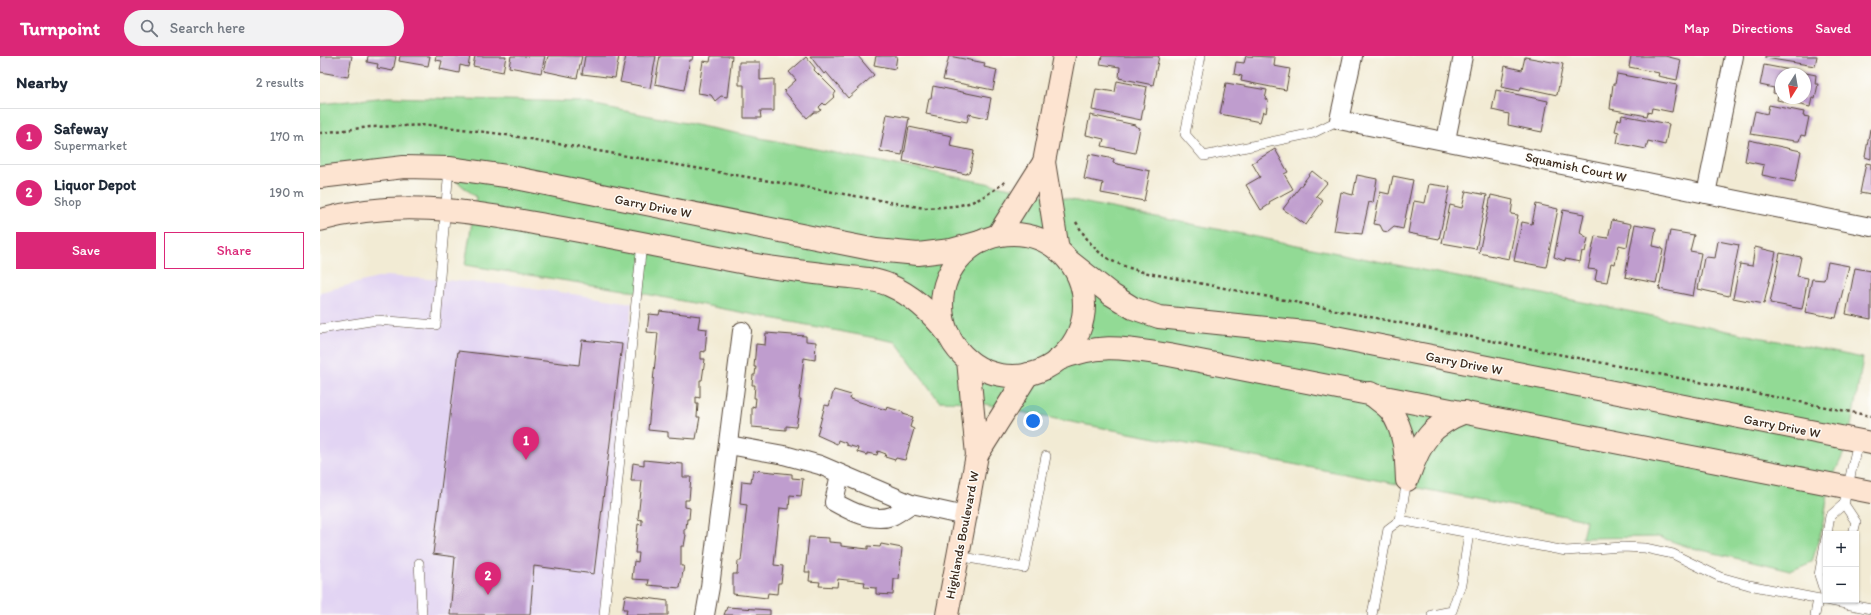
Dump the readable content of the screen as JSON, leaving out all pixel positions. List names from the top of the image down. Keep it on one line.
{"streets":{"main road":["Garry Drive W","Highlands Boulevard W"],"street":["Squamish Court W"]},"crossings":[["Garry Drive W","Highlands Boulevard W"]],"north":"bottom","page":{"header":"Turnpoint","search":"Search here","nav":["Map","Directions","Saved"],"heading":["Nearby","2 results"],"list":[{"mark":"1","name":"Safeway","note":"Supermarket","value":"170 m"},{"mark":"2","name":"Liquor Depot","note":"Shop","value":"190 m"}],"buttons":["Save","Share"],"pins":["1","2"],"map_buttons":["+","−"]}}
